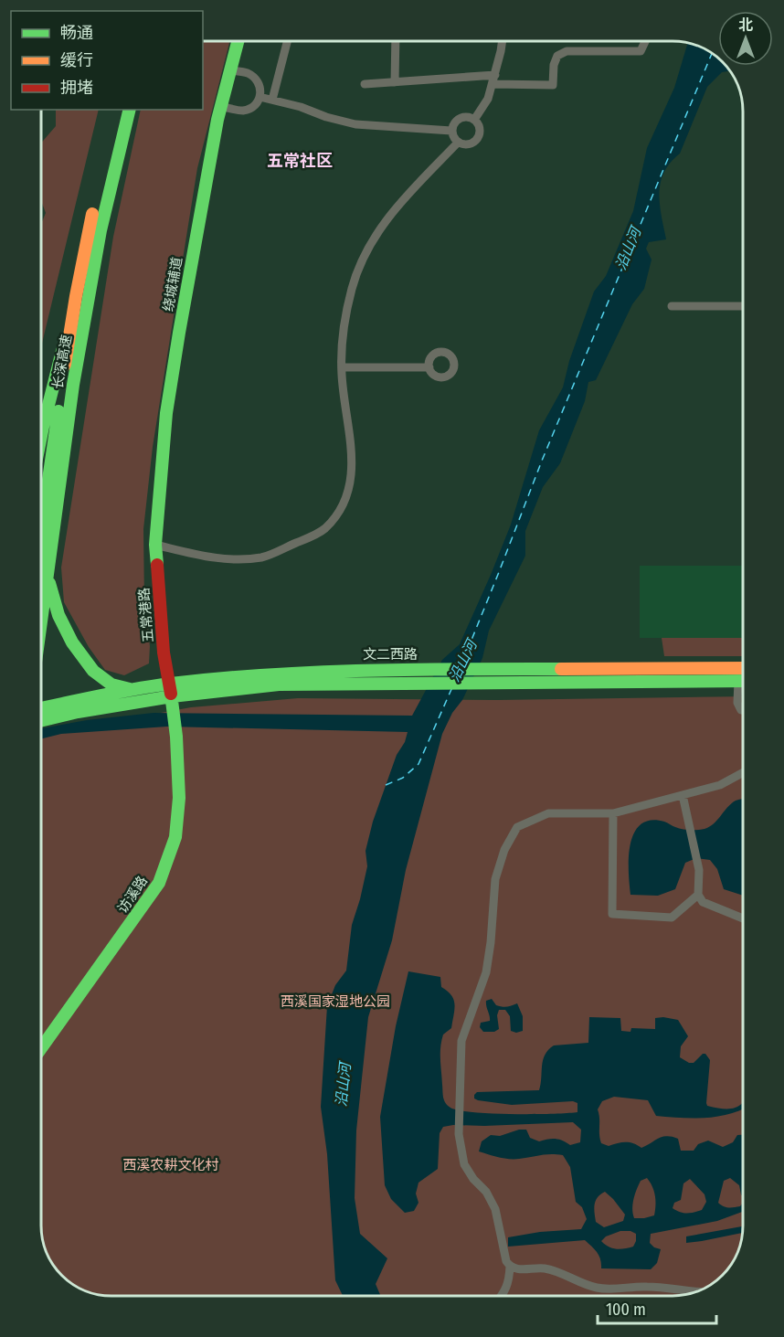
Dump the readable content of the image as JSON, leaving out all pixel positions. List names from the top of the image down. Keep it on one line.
{"streets":{"main road":["绕城辅道","长深高速","五常港路","文二西路","访溪路"]},"crossings":[["绕城辅道","五常港路"],["五常港路","文二西路"],["五常港路","访溪路"],["文二西路","访溪路"]],"districts":["五常社区"],"water":["沿山河"],"parks":["西溪国家湿地公园","西溪农耕文化村"],"legend":["畅通","缓行","拥堵"],"scale_bar":"100 m","north":"top"}
